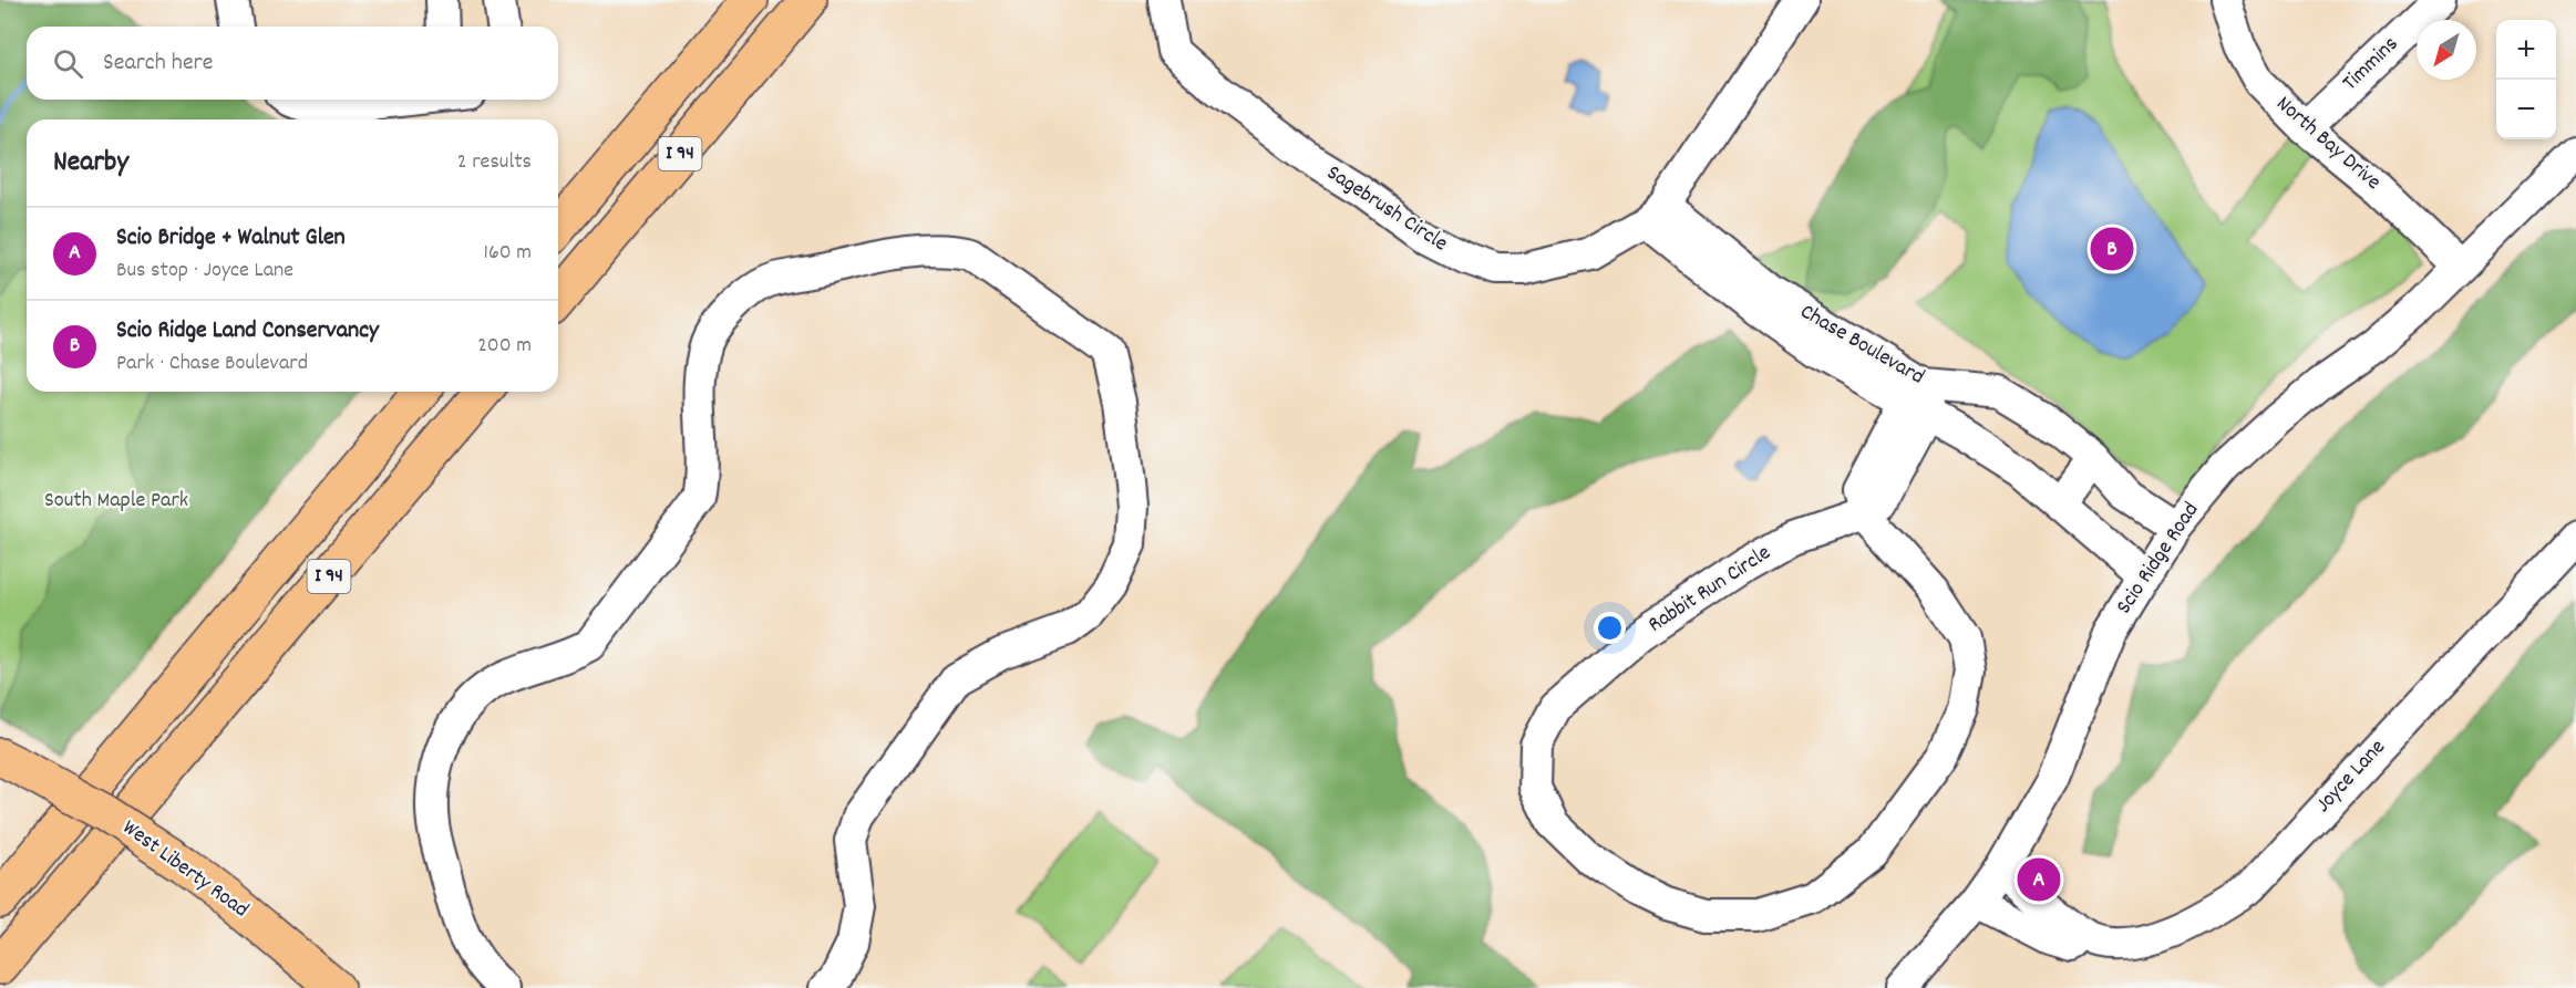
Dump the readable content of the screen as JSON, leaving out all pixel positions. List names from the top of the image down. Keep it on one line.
{"streets":{"main road":["I 94","West Liberty Road"],"street":["Timmins","North Bay Drive","Sagebrush Circle","Chase Boulevard","Scio Ridge Road","Rabbit Run Circle","Joyce Lane"]},"crossings":[["Timmins","North Bay Drive"],["North Bay Drive","Scio Ridge Road"],["Sagebrush Circle","Chase Boulevard"],["Chase Boulevard","Scio Ridge Road"],["Scio Ridge Road","Joyce Lane"]],"parks":["South Maple Park"],"north":"bottom left","page":{"map_buttons":["+","−"],"search":"Search here","heading":["Nearby","2 results"],"list":[{"mark":"A","name":"Scio Bridge + Walnut Glen","note":"Bus stop · Joyce Lane","value":"160 m"},{"mark":"B","name":"Scio Ridge Land Conservancy","note":"Park · Chase Boulevard","value":"200 m"}],"pins":["B","A"]}}
